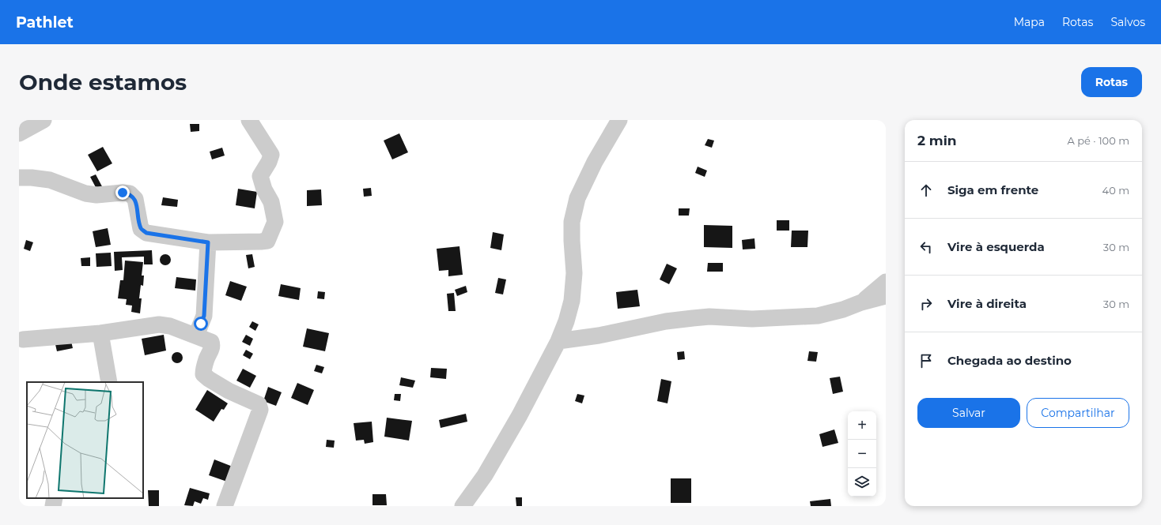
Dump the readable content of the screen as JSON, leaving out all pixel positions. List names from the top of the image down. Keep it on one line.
{"page":{"header":"Pathlet","nav":["Mapa","Rotas","Salvos"],"buttons":["Rotas",["Salvar","Compartilhar"]],"title":"Onde estamos","heading":["2 min","A pé · 100 m"],"list":[["Siga em frente","40 m"],["Vire à esquerda","30 m"],["Vire à direita","30 m"],"Chegada ao destino"],"map_buttons":["+","−"]}}
